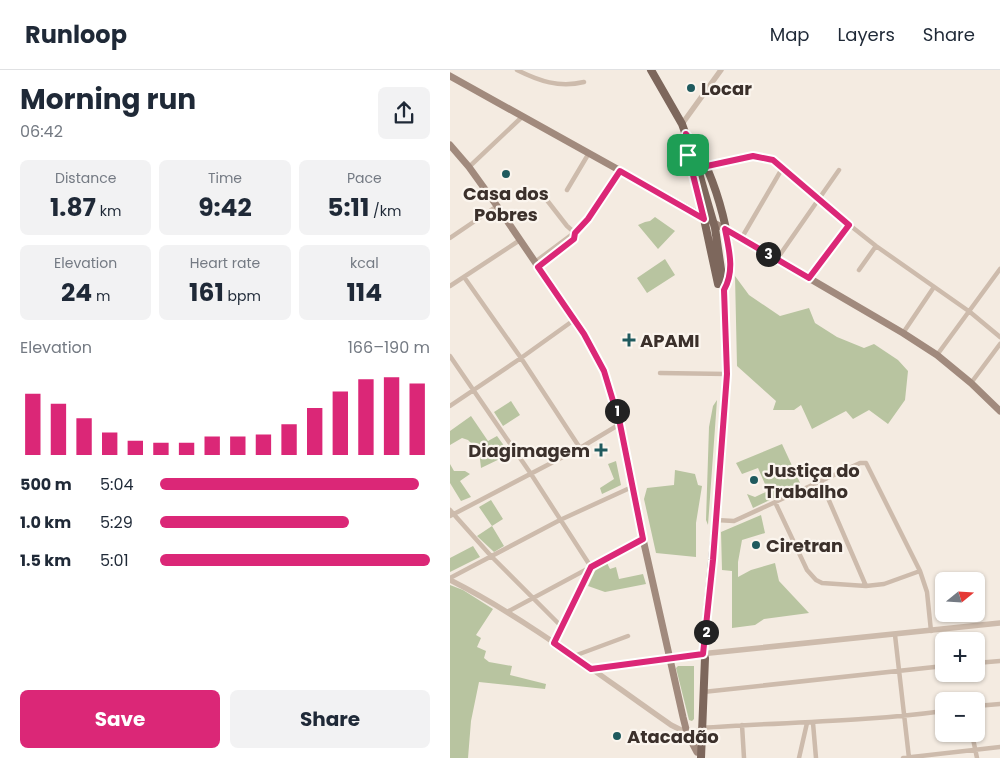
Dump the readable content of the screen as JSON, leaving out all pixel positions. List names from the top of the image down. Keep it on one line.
{"places":{"other":["Locar","Casa dos Pobres","Justiça do Trabalho","Ciretran","Atacadão"],"health":["APAMI","Diagimagem"]},"north":"right","page":{"header":"Runloop","nav":["Map","Layers","Share"],"heading":["Morning run","06:42"],"stats":[["Distance","1.87 km"],["Time","9:42"],["Pace","5:11 /km"],["Elevation","24 m"],["Heart rate","161 bpm"],["kcal","114"]],"pins":["3","1","2"],"chart":["Elevation","166–190 m"],"list":[{"name":"500 m","note":"5:04"},{"name":"1.0 km","note":"5:29"},{"name":"1.5 km","note":"5:01"}],"map_buttons":["+","−"],"buttons":["Save","Share"]}}
